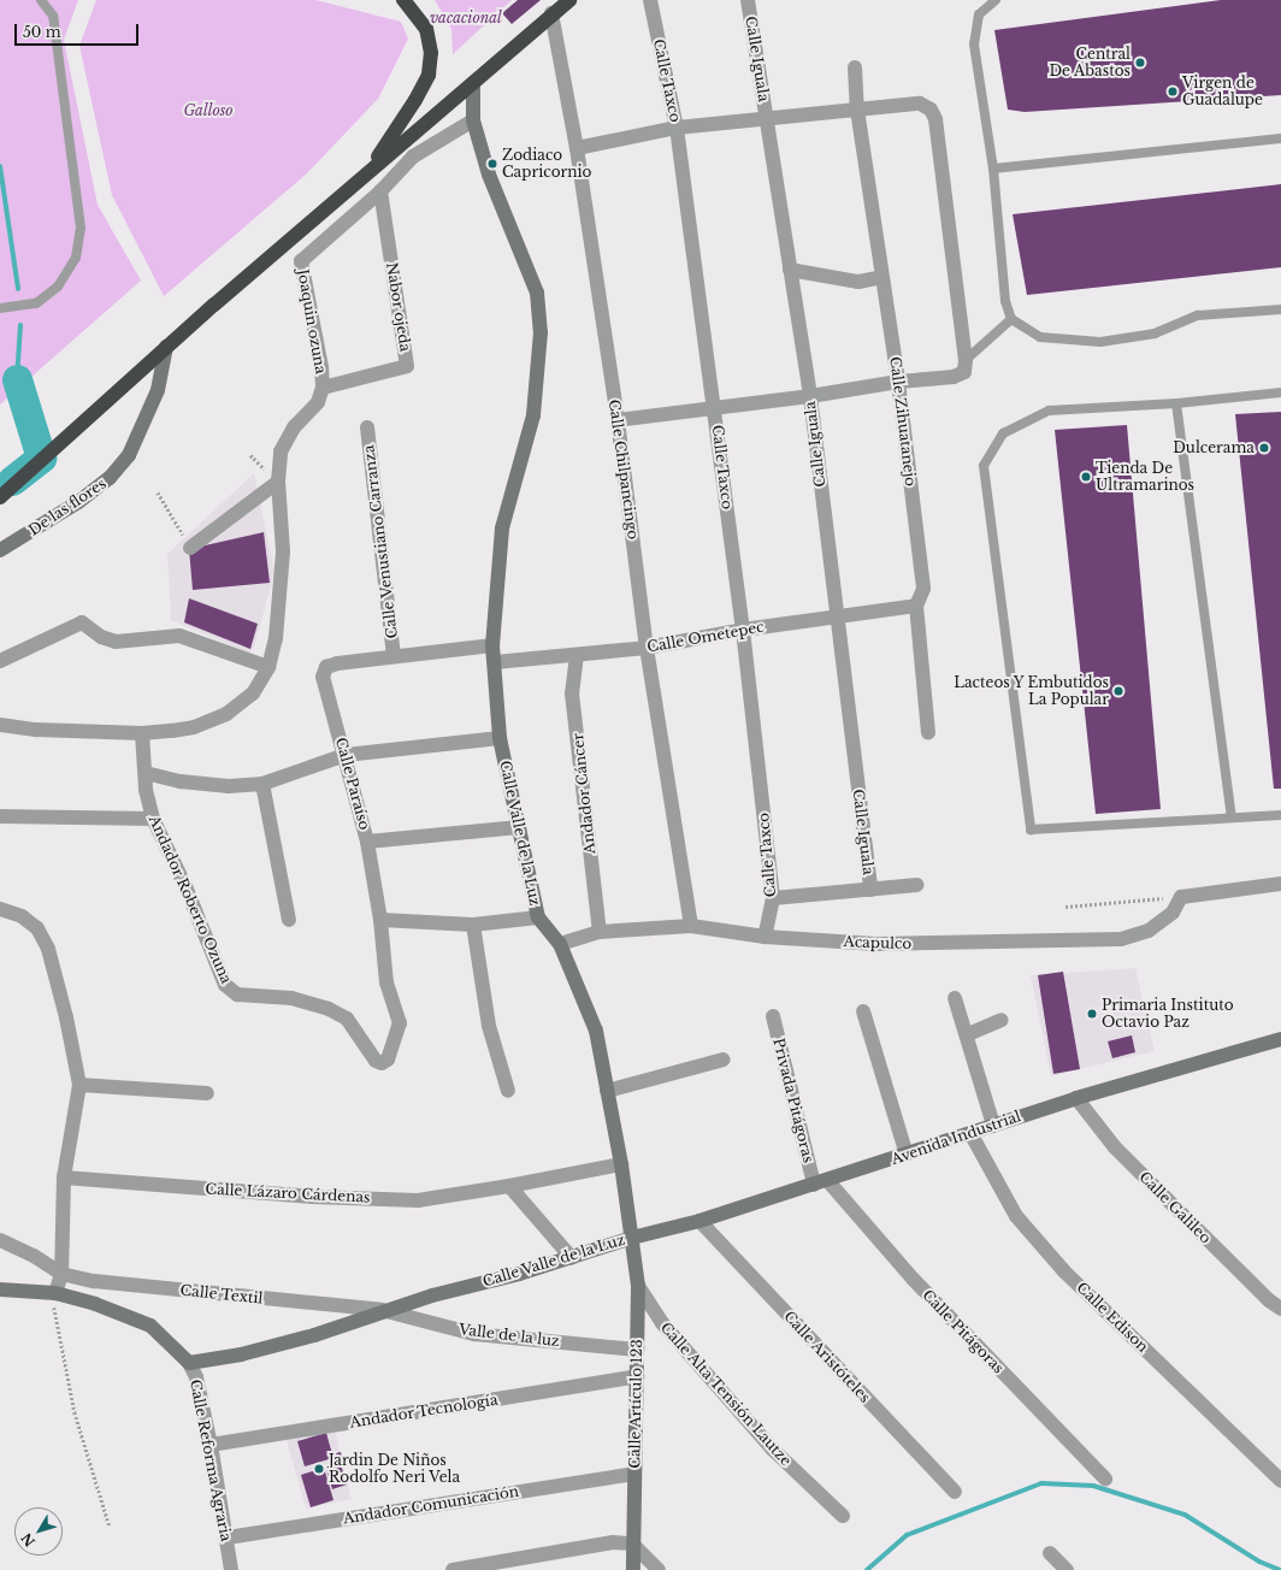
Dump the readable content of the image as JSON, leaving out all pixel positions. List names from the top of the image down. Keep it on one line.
{"streets":{"street":["Calle Iguala","Calle Taxco","Nabor ojeda","Joaquin ozuna","Calle Zihuatanejo","Calle Chilpancingo","De las flores","Calle Venustiano Carranza","Calle Ometepec","Calle Paraíso","Andador Cáncer","Calle Valle de la Luz","Andador Roberto Ozuna","Acapulco","Privada Pitágoras","Avenida Industrial","Calle Lázaro Cárdenas","Calle Galileo","Calle Textil","Calle Edison","Calle Pitágoras","Valle de la luz","Calle Aristóteles","Calle Alta Tensión Lautze","Calle Artículo 123","Andador Tecnología","Calle Reforma Agraria","Andador Comunicación"]},"crossings":[["Calle Iguala","Calle Ometepec"],["Calle Taxco","Calle Ometepec"],["Calle Taxco","Acapulco"],["Nabor ojeda","Joaquin ozuna"],["Joaquin ozuna","Andador Roberto Ozuna"],["Calle Zihuatanejo","Calle Ometepec"],["Calle Chilpancingo","Calle Ometepec"],["Calle Chilpancingo","Acapulco"],["Calle Venustiano Carranza","Calle Paraíso"],["Calle Ometepec","Andador Cáncer"],["Calle Ometepec","Calle Valle de la Luz"],["Calle Paraíso","Calle Valle de la Luz"],["Calle Paraíso","Andador Roberto Ozuna"],["Andador Cáncer","Acapulco"],["Calle Valle de la Luz","Acapulco"],["Calle Valle de la Luz","Avenida Industrial"],["Calle Valle de la Luz","Calle Lázaro Cárdenas"],["Calle Valle de la Luz","Calle Textil"],["Calle Valle de la Luz","Valle de la luz"],["Calle Valle de la Luz","Calle Artículo 123"],["Calle Valle de la Luz","Calle Reforma Agraria"],["Privada Pitágoras","Avenida Industrial"],["Privada Pitágoras","Calle Pitágoras"],["Avenida Industrial","Calle Galileo"],["Avenida Industrial","Calle Edison"],["Avenida Industrial","Calle Pitágoras"],["Avenida Industrial","Calle Aristóteles"],["Avenida Industrial","Calle Artículo 123"],["Calle Textil","Valle de la luz"],["Valle de la luz","Calle Artículo 123"],["Calle Alta Tensión Lautze","Calle Artículo 123"],["Calle Artículo 123","Andador Tecnología"],["Calle Artículo 123","Andador Comunicación"],["Andador Tecnología","Calle Reforma Agraria"],["Calle Reforma Agraria","Andador Comunicación"]],"parks":["vacacional","Galloso"],"places":["Central De Abastos","Virgen de Guadalupe","Zodiaco Capricornio","Dulcerama","Tienda De Ultramarinos","Lacteos Y Embutidos La Popular","Primaria Instituto Octavio Paz","Jardin De Niños Rodolfo Neri Vela"],"scale_bar":"50 m","north":"bottom left"}
